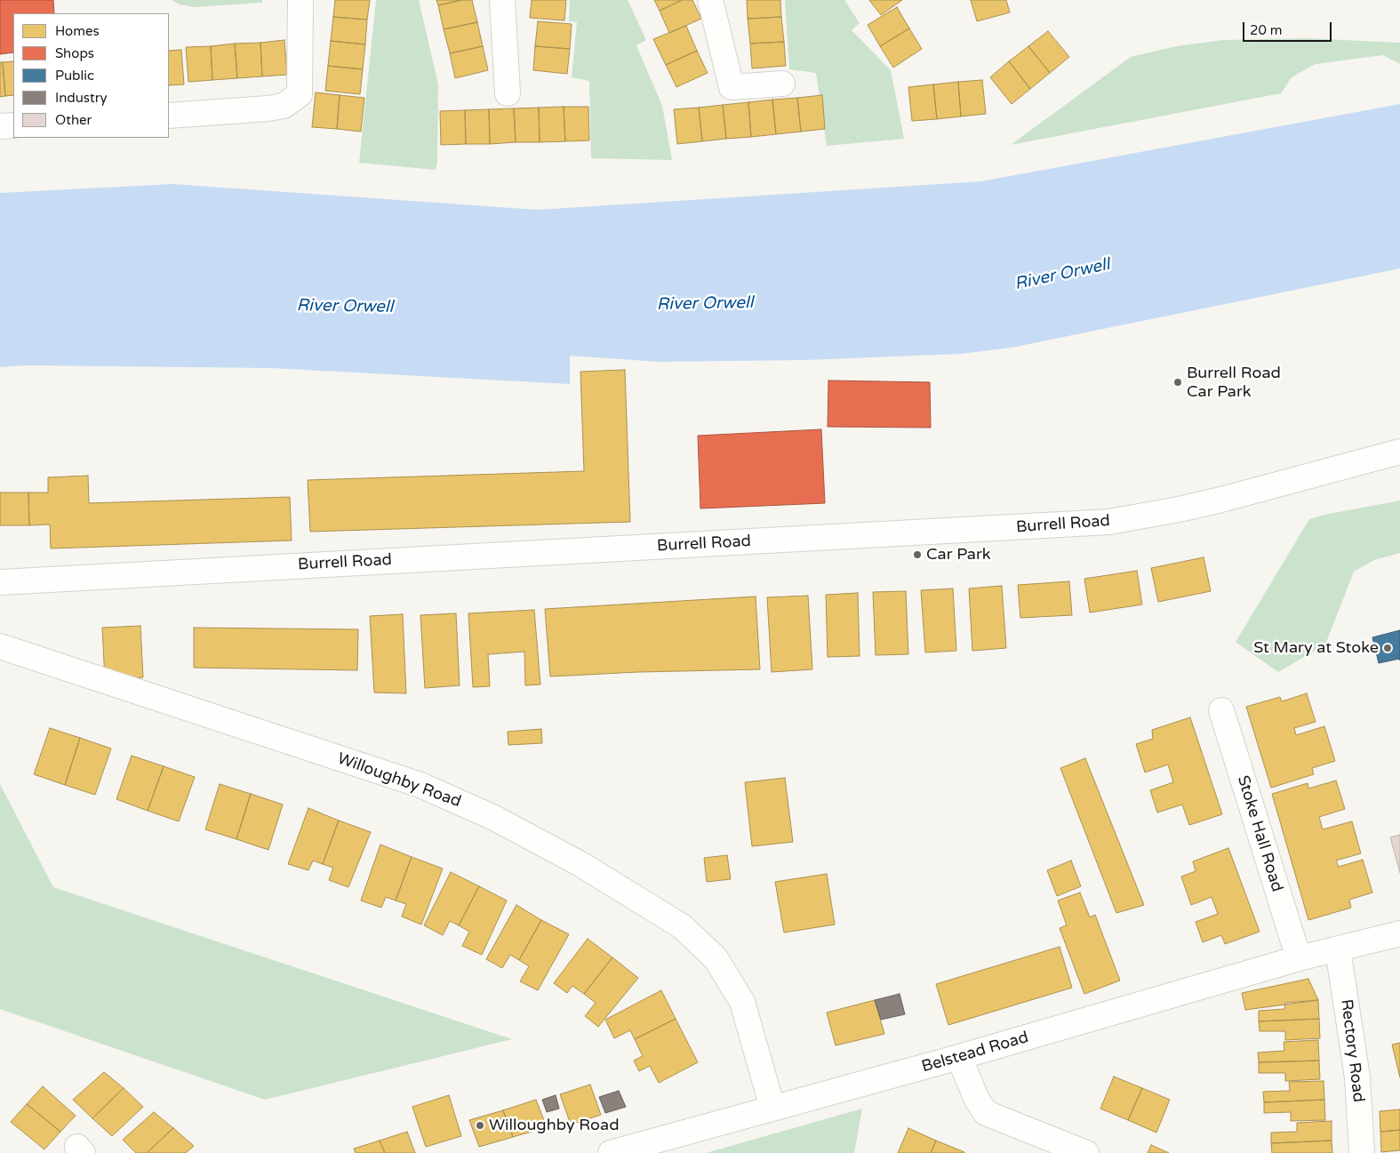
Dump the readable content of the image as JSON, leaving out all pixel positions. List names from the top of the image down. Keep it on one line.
{"streets":{"street":["Burrell Road","Willoughby Road","Stoke Hall Road","Rectory Road","Belstead Road"]},"crossings":[["Willoughby Road","Belstead Road"],["Stoke Hall Road","Belstead Road"],["Rectory Road","Belstead Road"]],"water":["River Orwell"],"places":["Burrell Road Car Park","Car Park","St Mary at Stoke","Willoughby Road"],"legend":["Homes","Shops","Public","Industry","Other"],"scale_bar":"20 m"}
